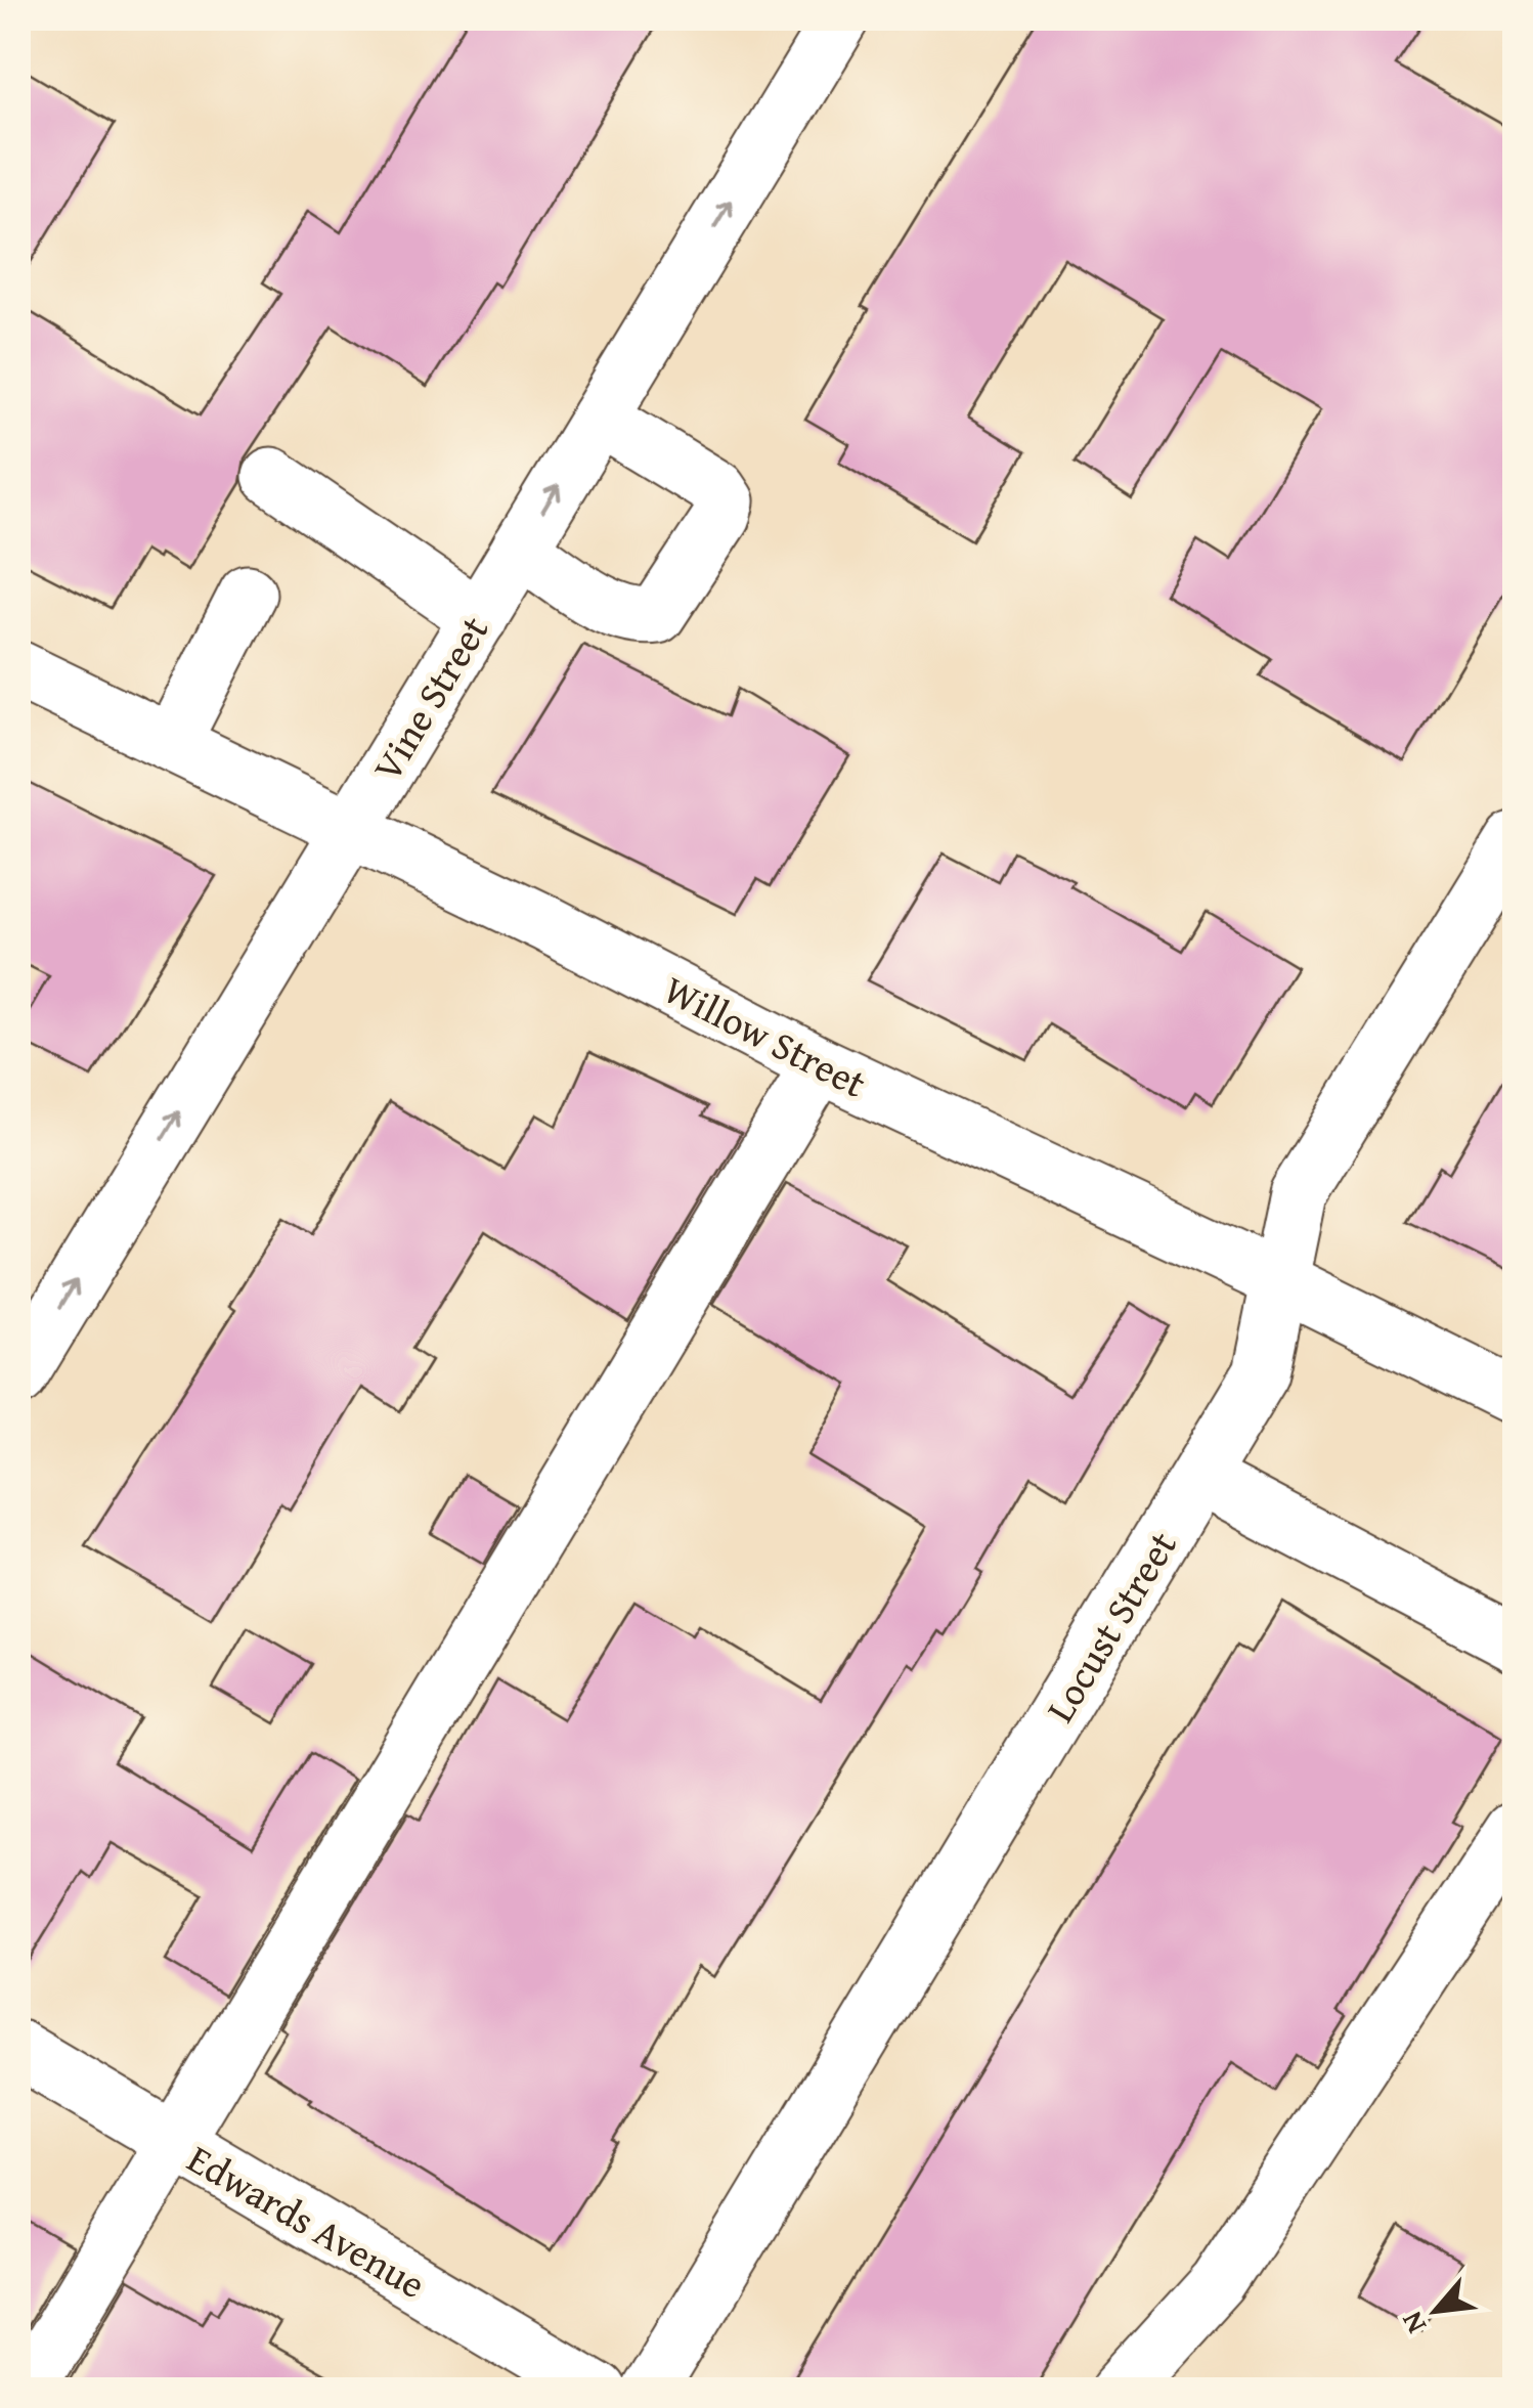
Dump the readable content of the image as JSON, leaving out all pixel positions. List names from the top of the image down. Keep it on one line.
{"streets":{"main road":["Vine Street","Willow Street","Locust Street","Edwards Avenue"]},"crossings":[["Vine Street","Willow Street"],["Willow Street","Locust Street"]],"one_way":["Vine Street"],"north":"bottom left"}
